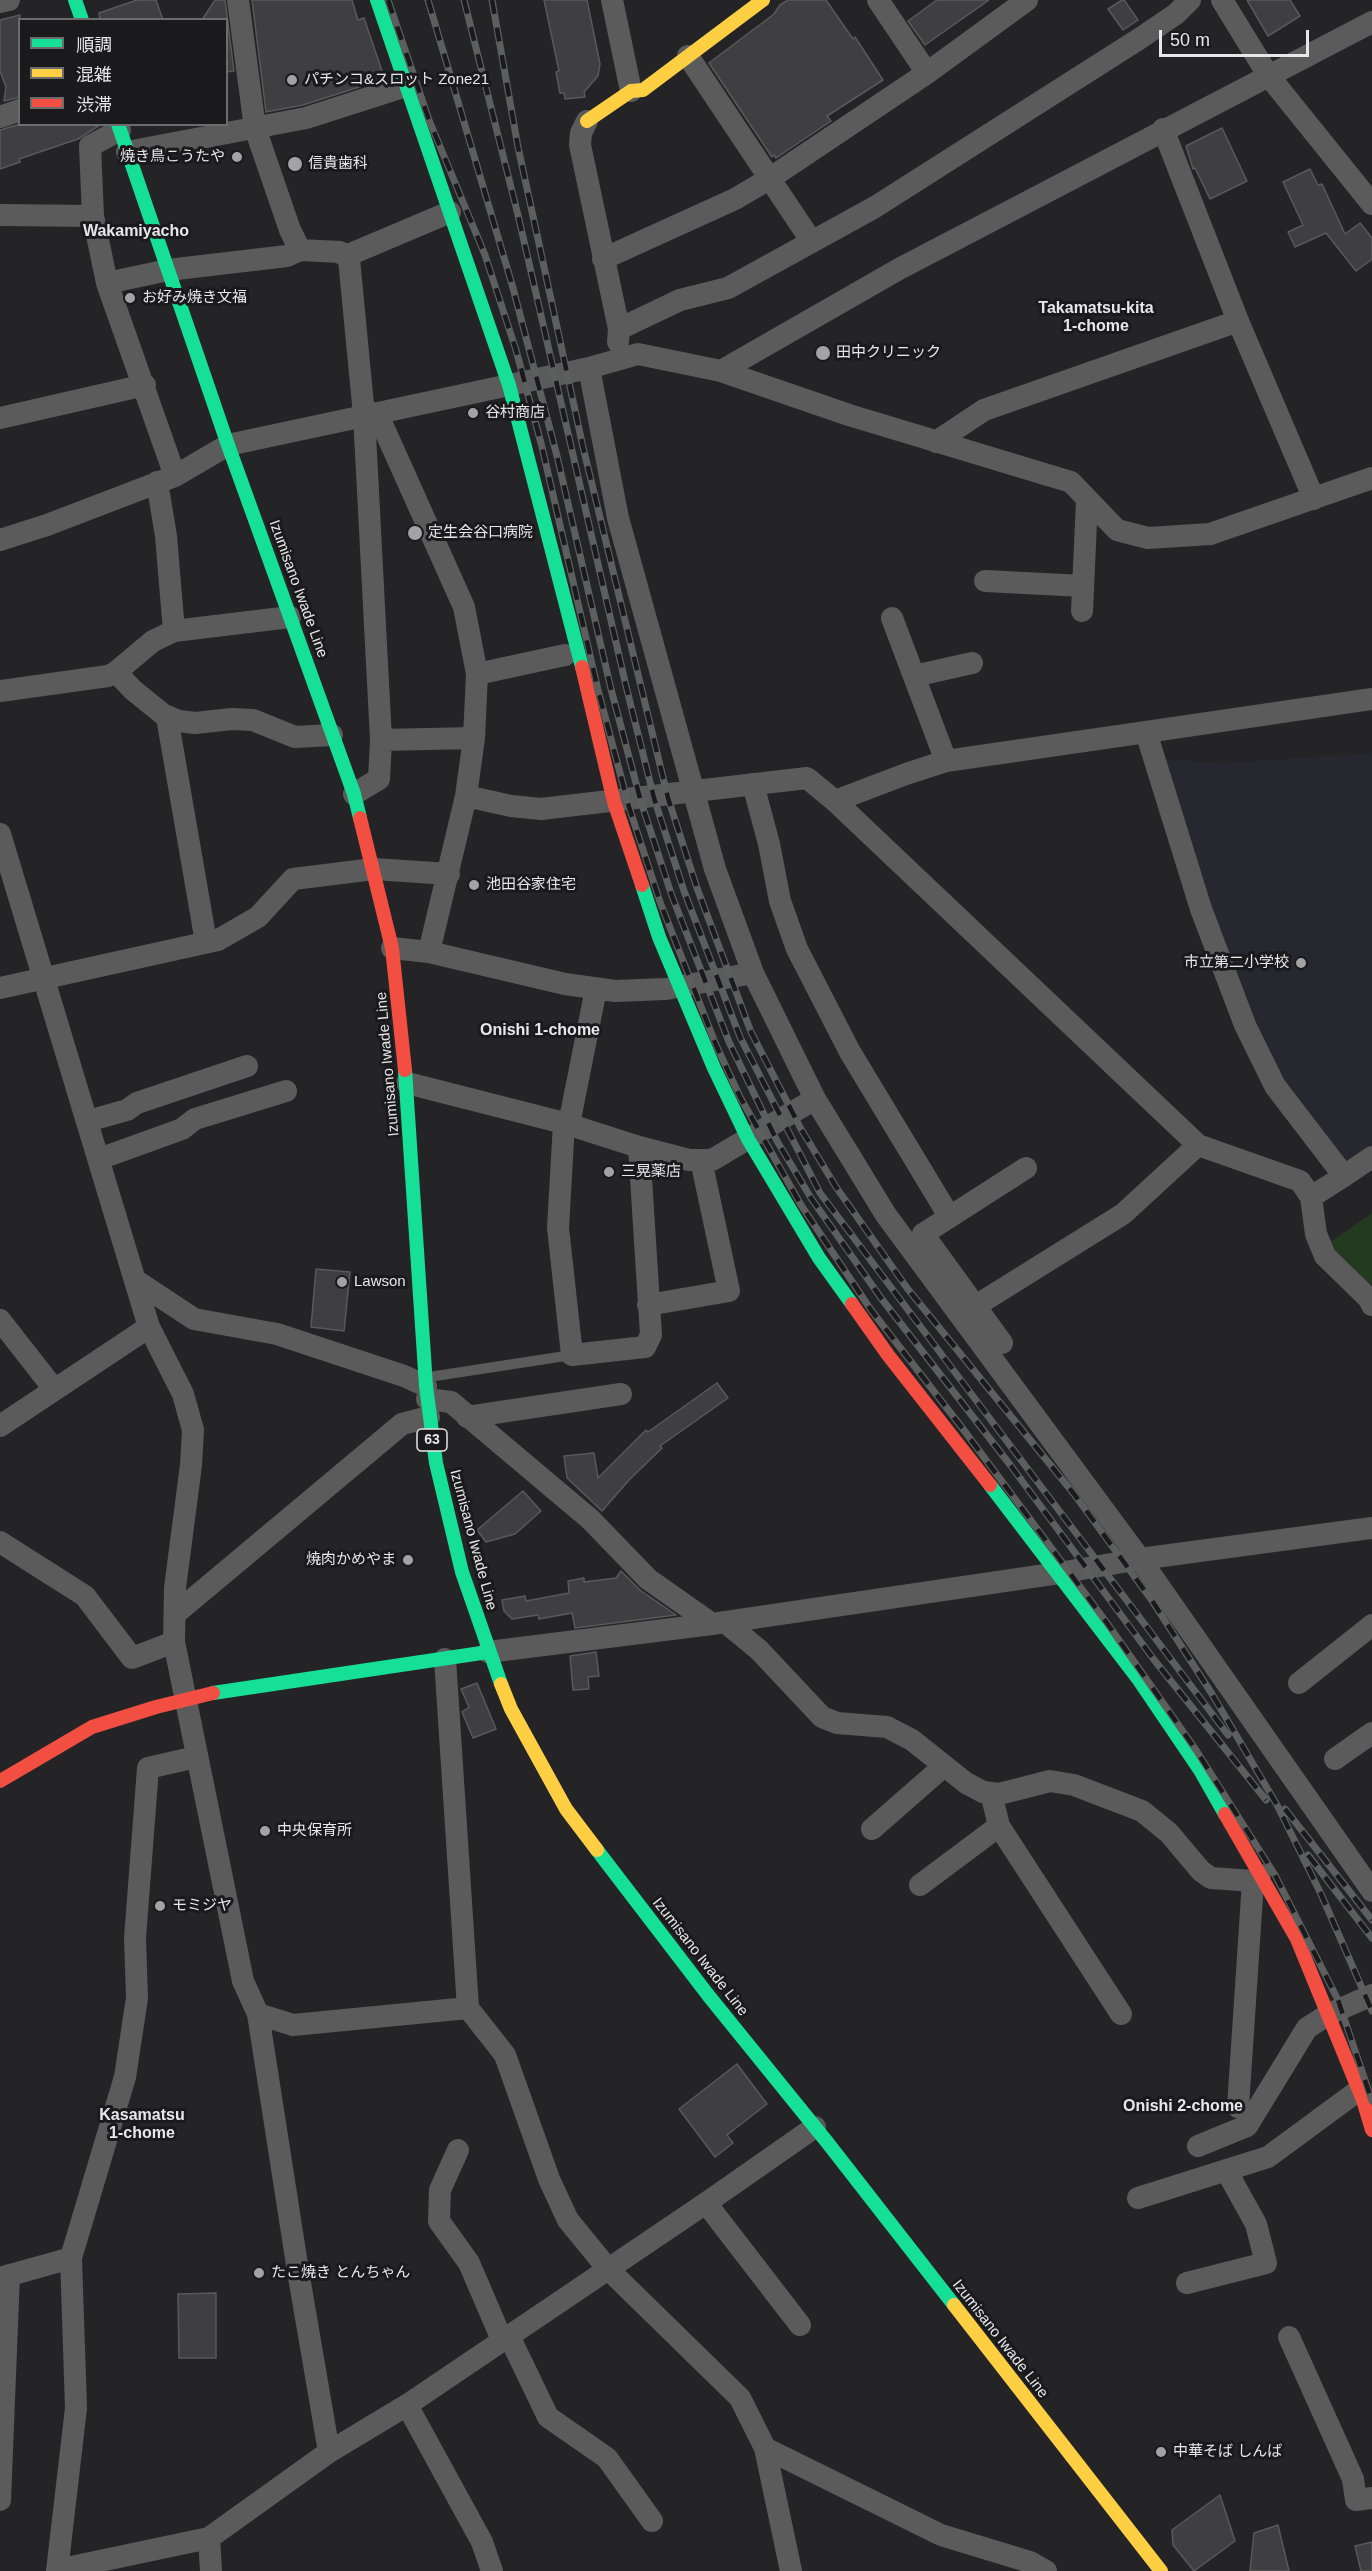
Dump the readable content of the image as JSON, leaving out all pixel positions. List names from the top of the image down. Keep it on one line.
{"streets":{"street":["Izumisano Iwade Line","63"]},"districts":["Wakamiyacho","Takamatsu-kita 1-chome","Onishi 1-chome","Onishi 2-chome","Kasamatsu 1-chome"],"places":["パチンコ&スロット Zone21","焼き鳥こうたや","信貴歯科","お好み焼き文福","田中クリニック","谷村商店","定生会谷口病院","池田谷家住宅","市立第二小学校","三晃薬店","Lawson","焼肉かめやま","中央保育所","モミジヤ","たこ焼き とんちゃん","中華そば しんば"],"legend":["順調","混雑","渋滞"],"scale_bar":"50 m"}
